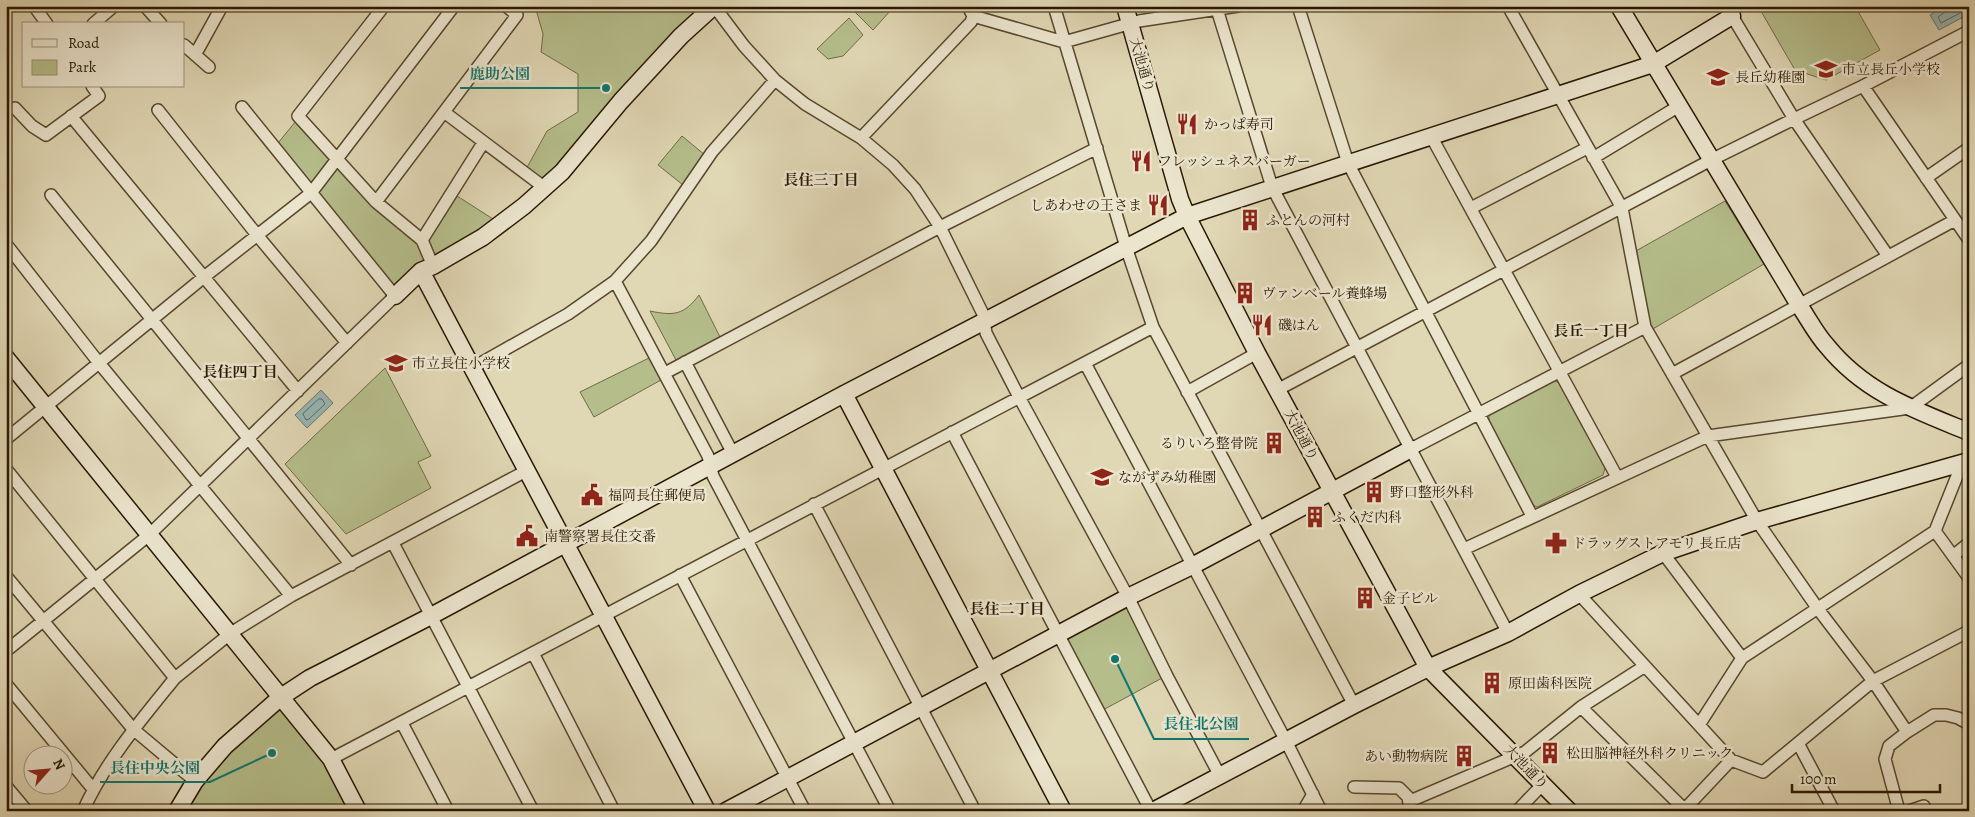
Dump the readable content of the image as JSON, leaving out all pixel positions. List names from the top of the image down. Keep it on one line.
{"streets":{"street":["大池通り"]},"districts":["長住三丁目","長丘一丁目","長住四丁目","長住二丁目"],"places":{"school or university":["市立長丘小学校","長丘幼稚園","市立長住小学校","ながずみ幼稚園"],"other":["鹿助公園","長住北公園","長住中央公園"],"restaurant":["かっぱ寿司","フレッシュネスバーガー","しあわせの王さま","磯はん"],"building":["ふとんの河村","ヴァンベール養蜂場","るりいろ整骨院","野口整形外科","ふくだ内科","金子ビル","原田歯科医院","松田脳神経外科クリニック","あい動物病院"],"public building":["福岡長住郵便局","南警察署長住交番"],"pharmacy":["ドラッグストアモリ 長丘店"]},"legend":["Road","Park"],"scale_bar":"100 m","north":"top right"}
